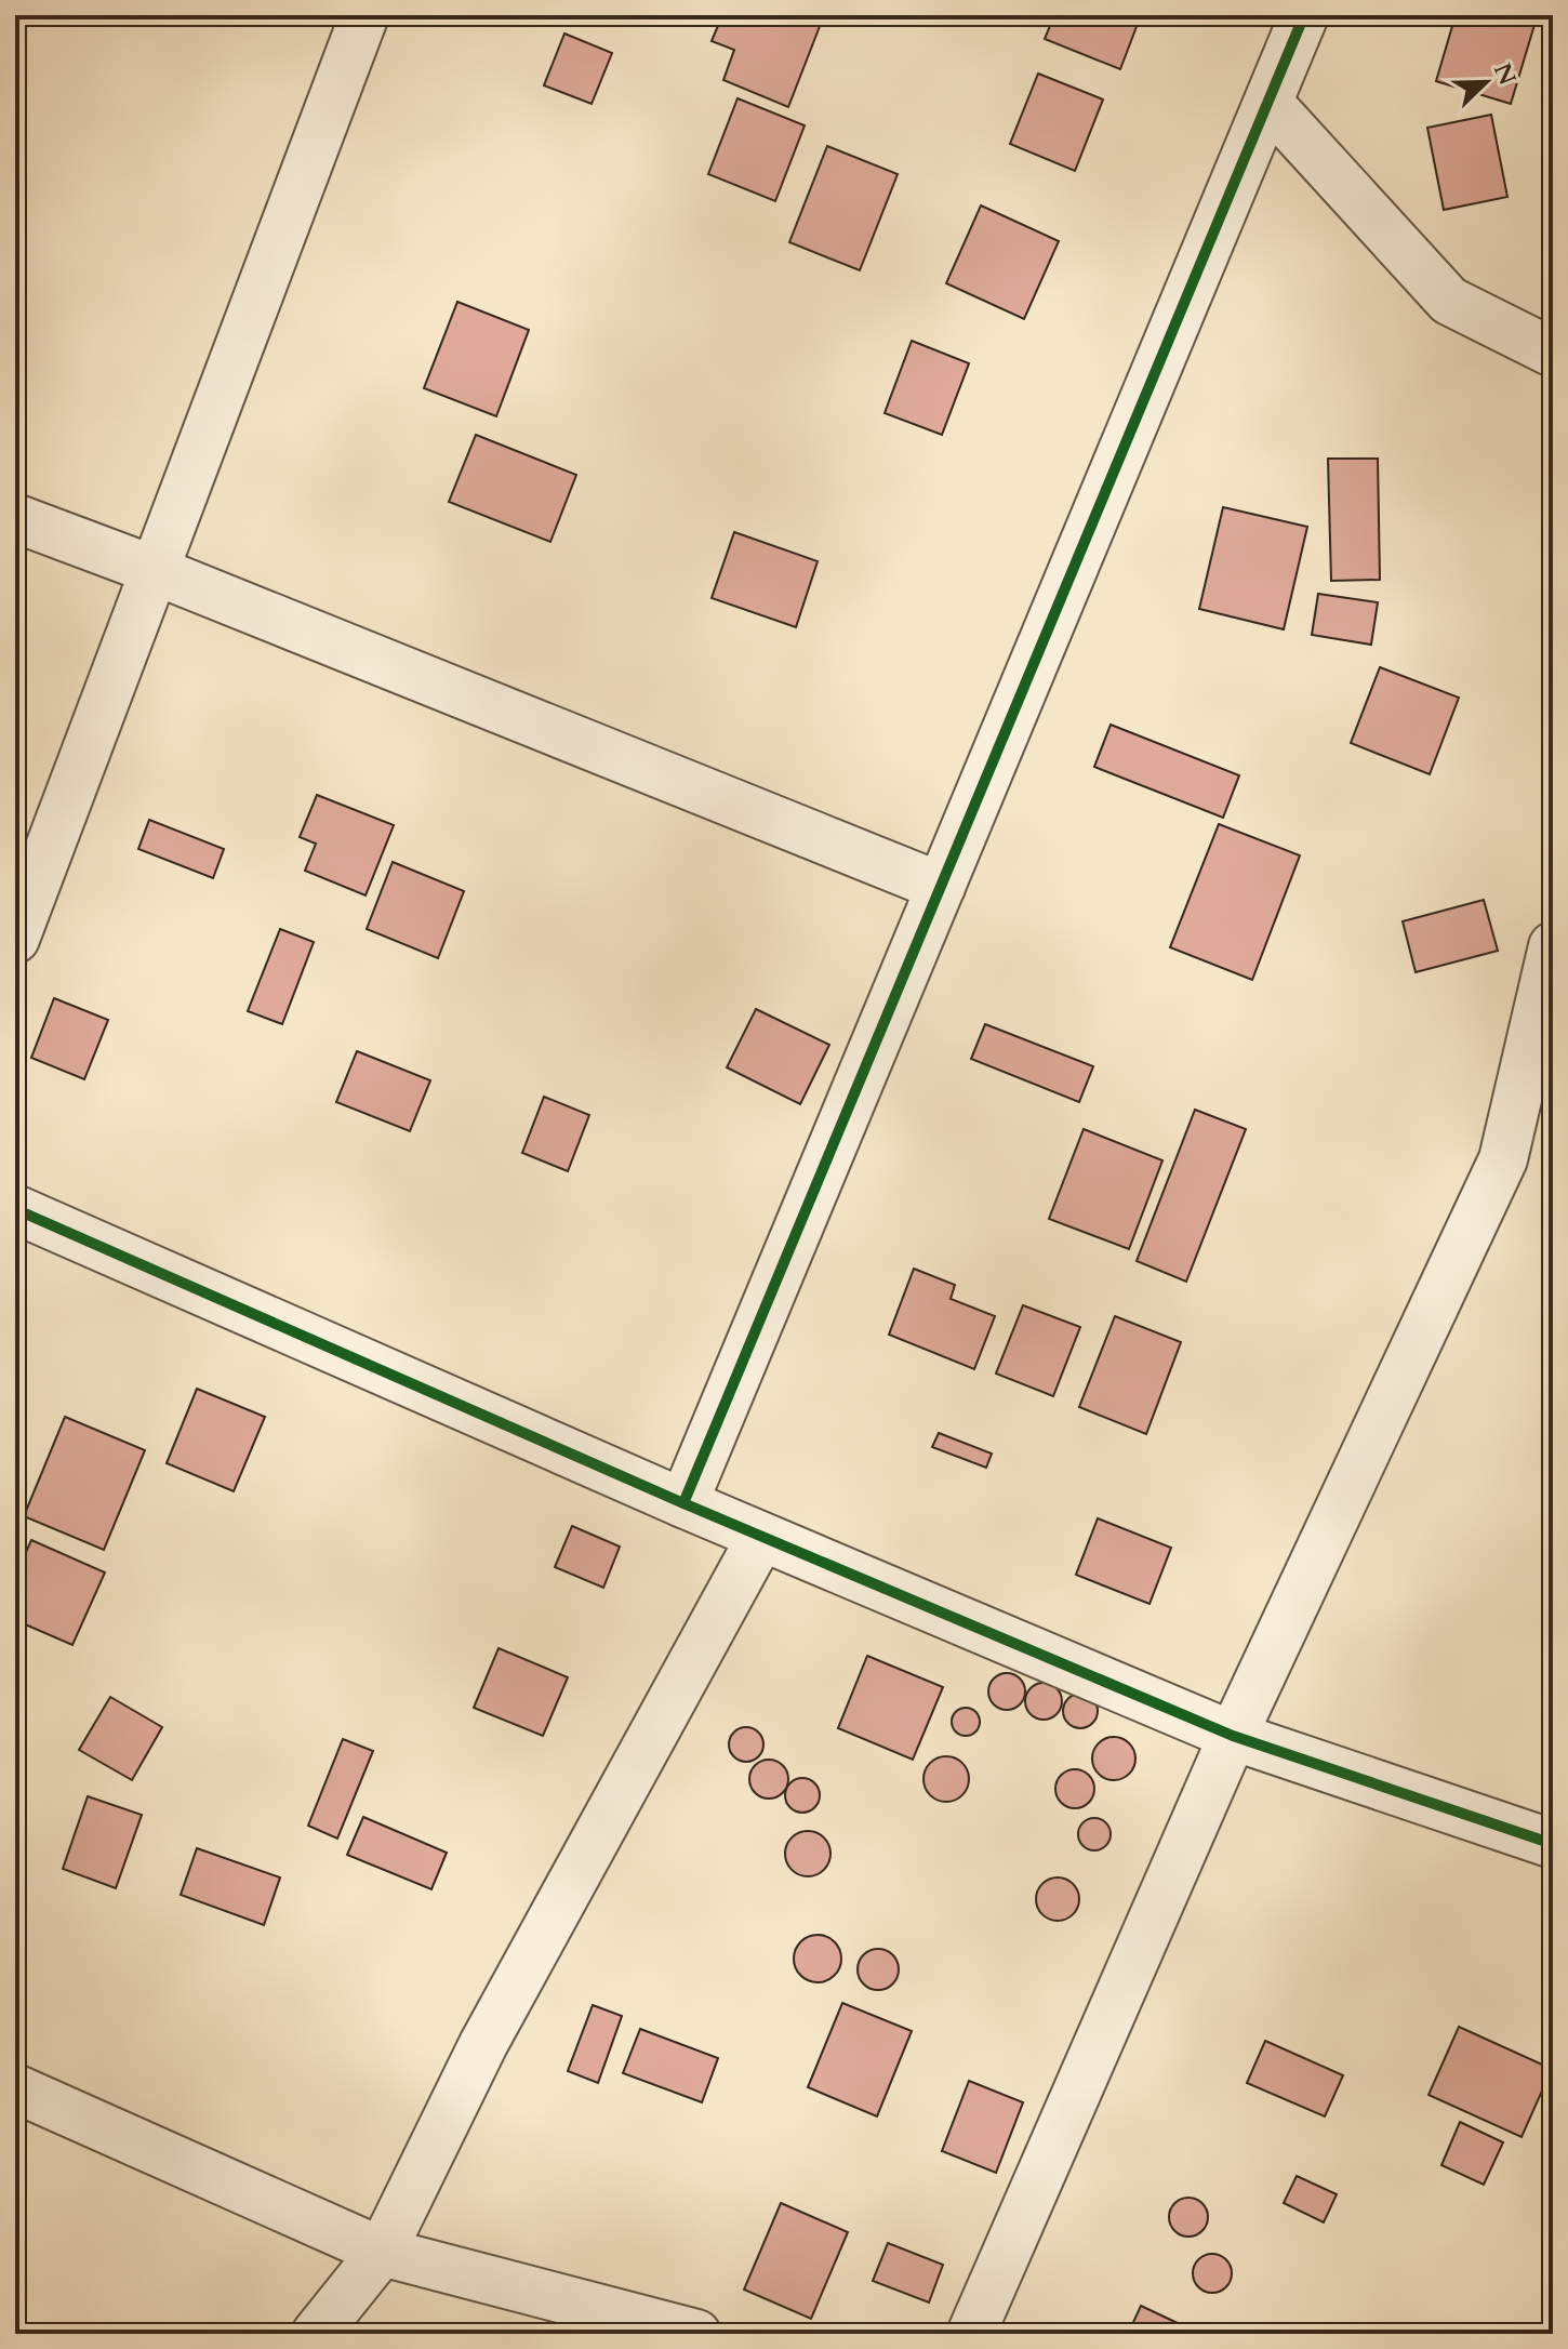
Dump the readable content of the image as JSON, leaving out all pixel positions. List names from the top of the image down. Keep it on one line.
{"north":"top right"}
